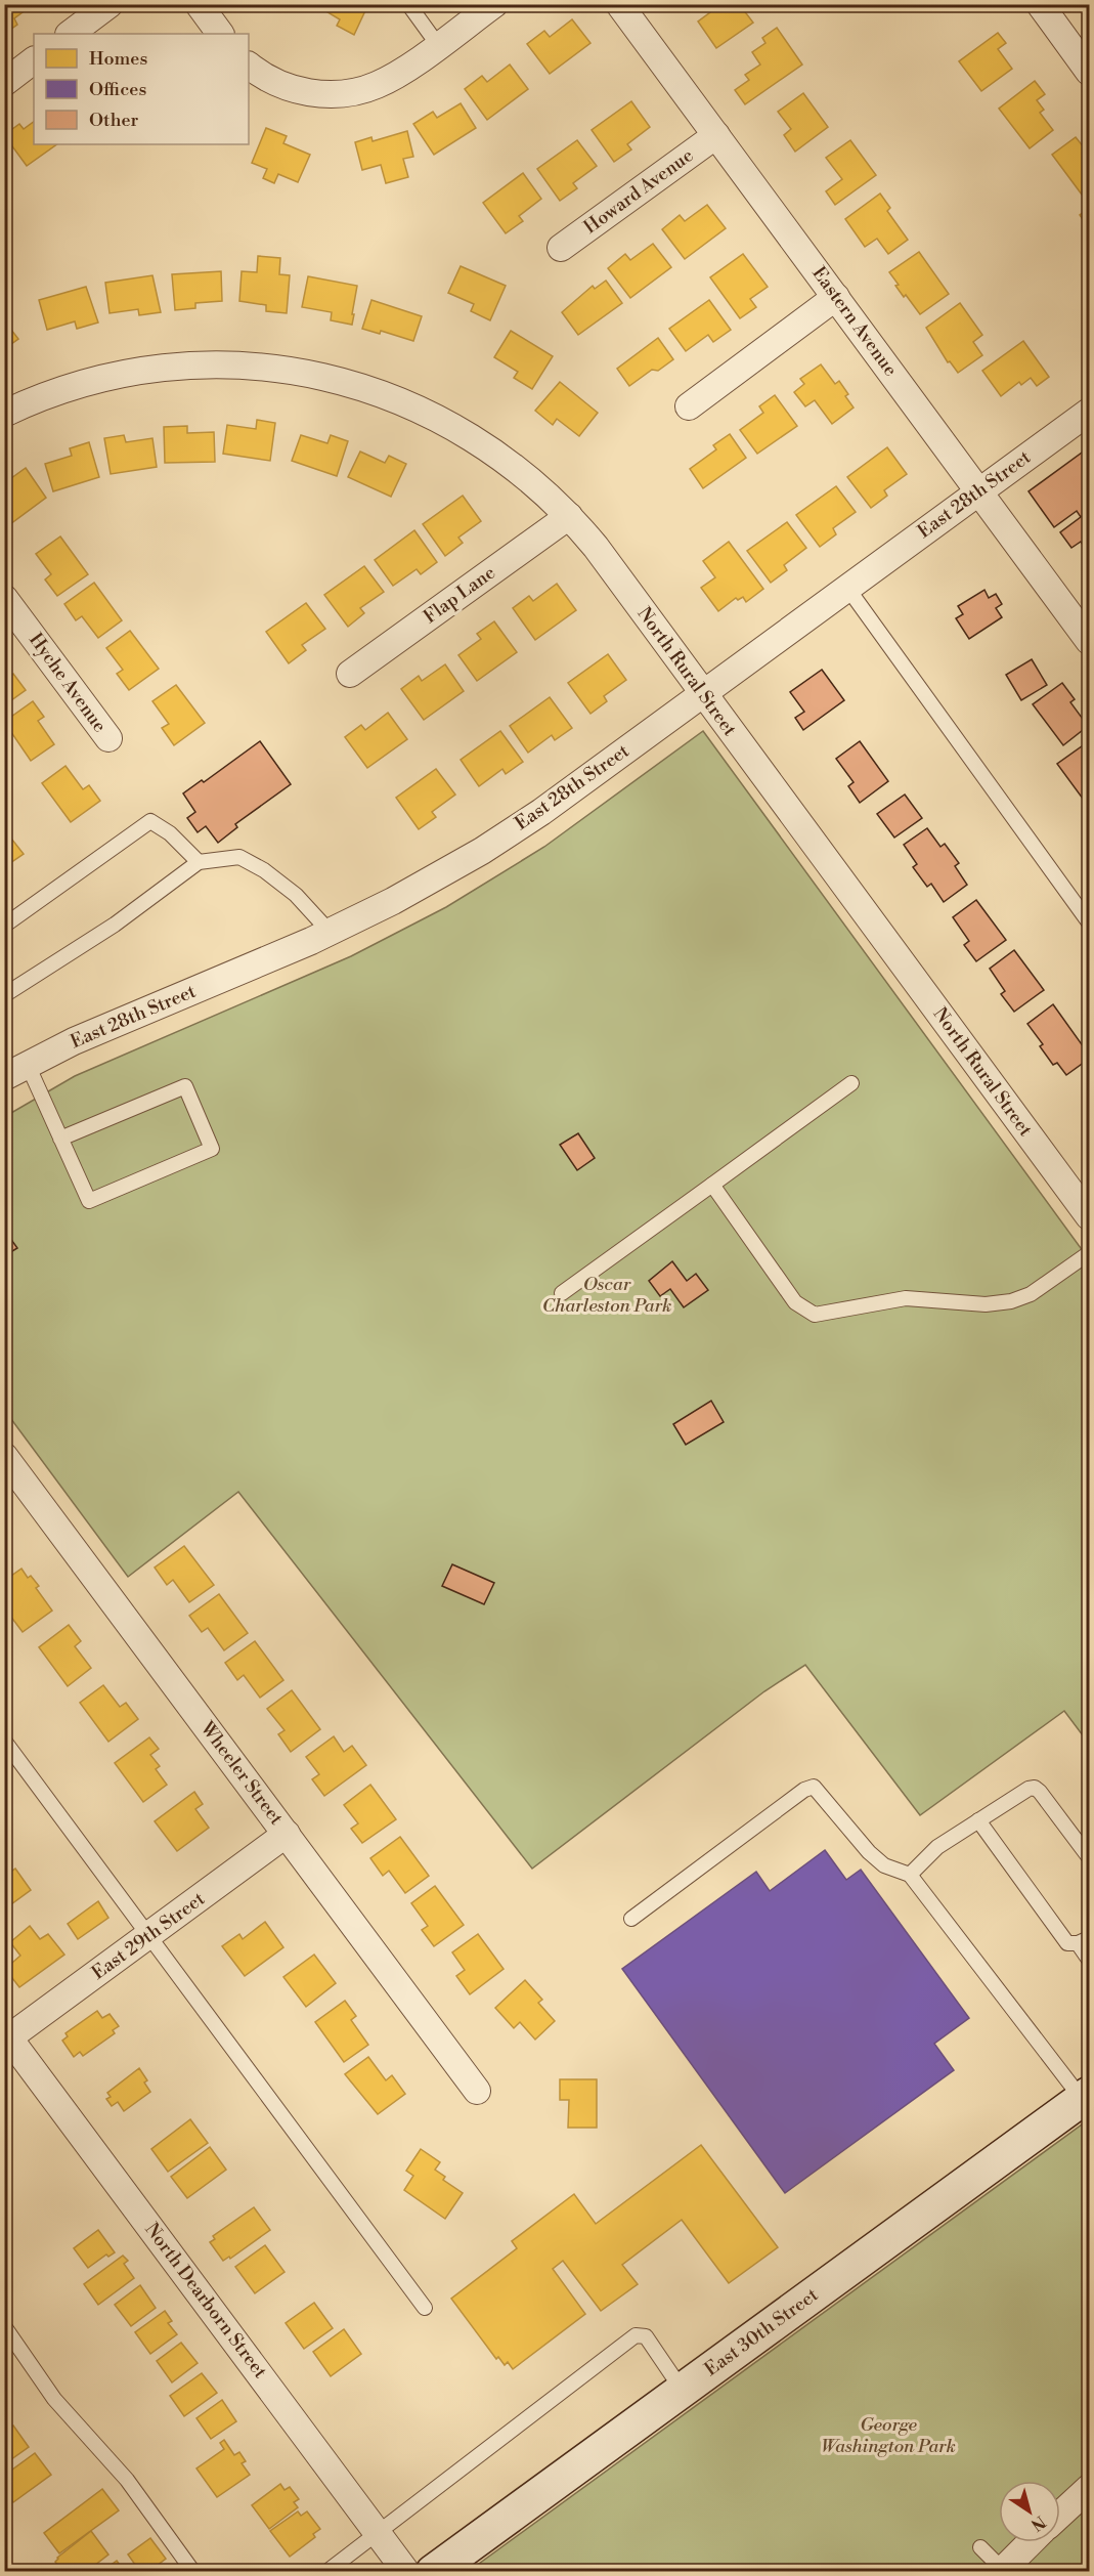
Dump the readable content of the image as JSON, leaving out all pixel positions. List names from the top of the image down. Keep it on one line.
{"streets":{"main road":["East 30th Street"],"street":["Howard Avenue","Eastern Avenue","East 28th Street","Flap Lane","North Rural Street","Hyche Avenue","Wheeler Street","East 29th Street","North Dearborn Street"]},"crossings":[["Howard Avenue","Eastern Avenue"],["Eastern Avenue","East 28th Street"],["East 28th Street","North Rural Street"],["Flap Lane","North Rural Street"],["Wheeler Street","East 29th Street"],["East 29th Street","North Dearborn Street"]],"parks":["Oscar Charleston Park","George Washington Park"],"legend":["Homes","Offices","Other"],"north":"bottom right"}
